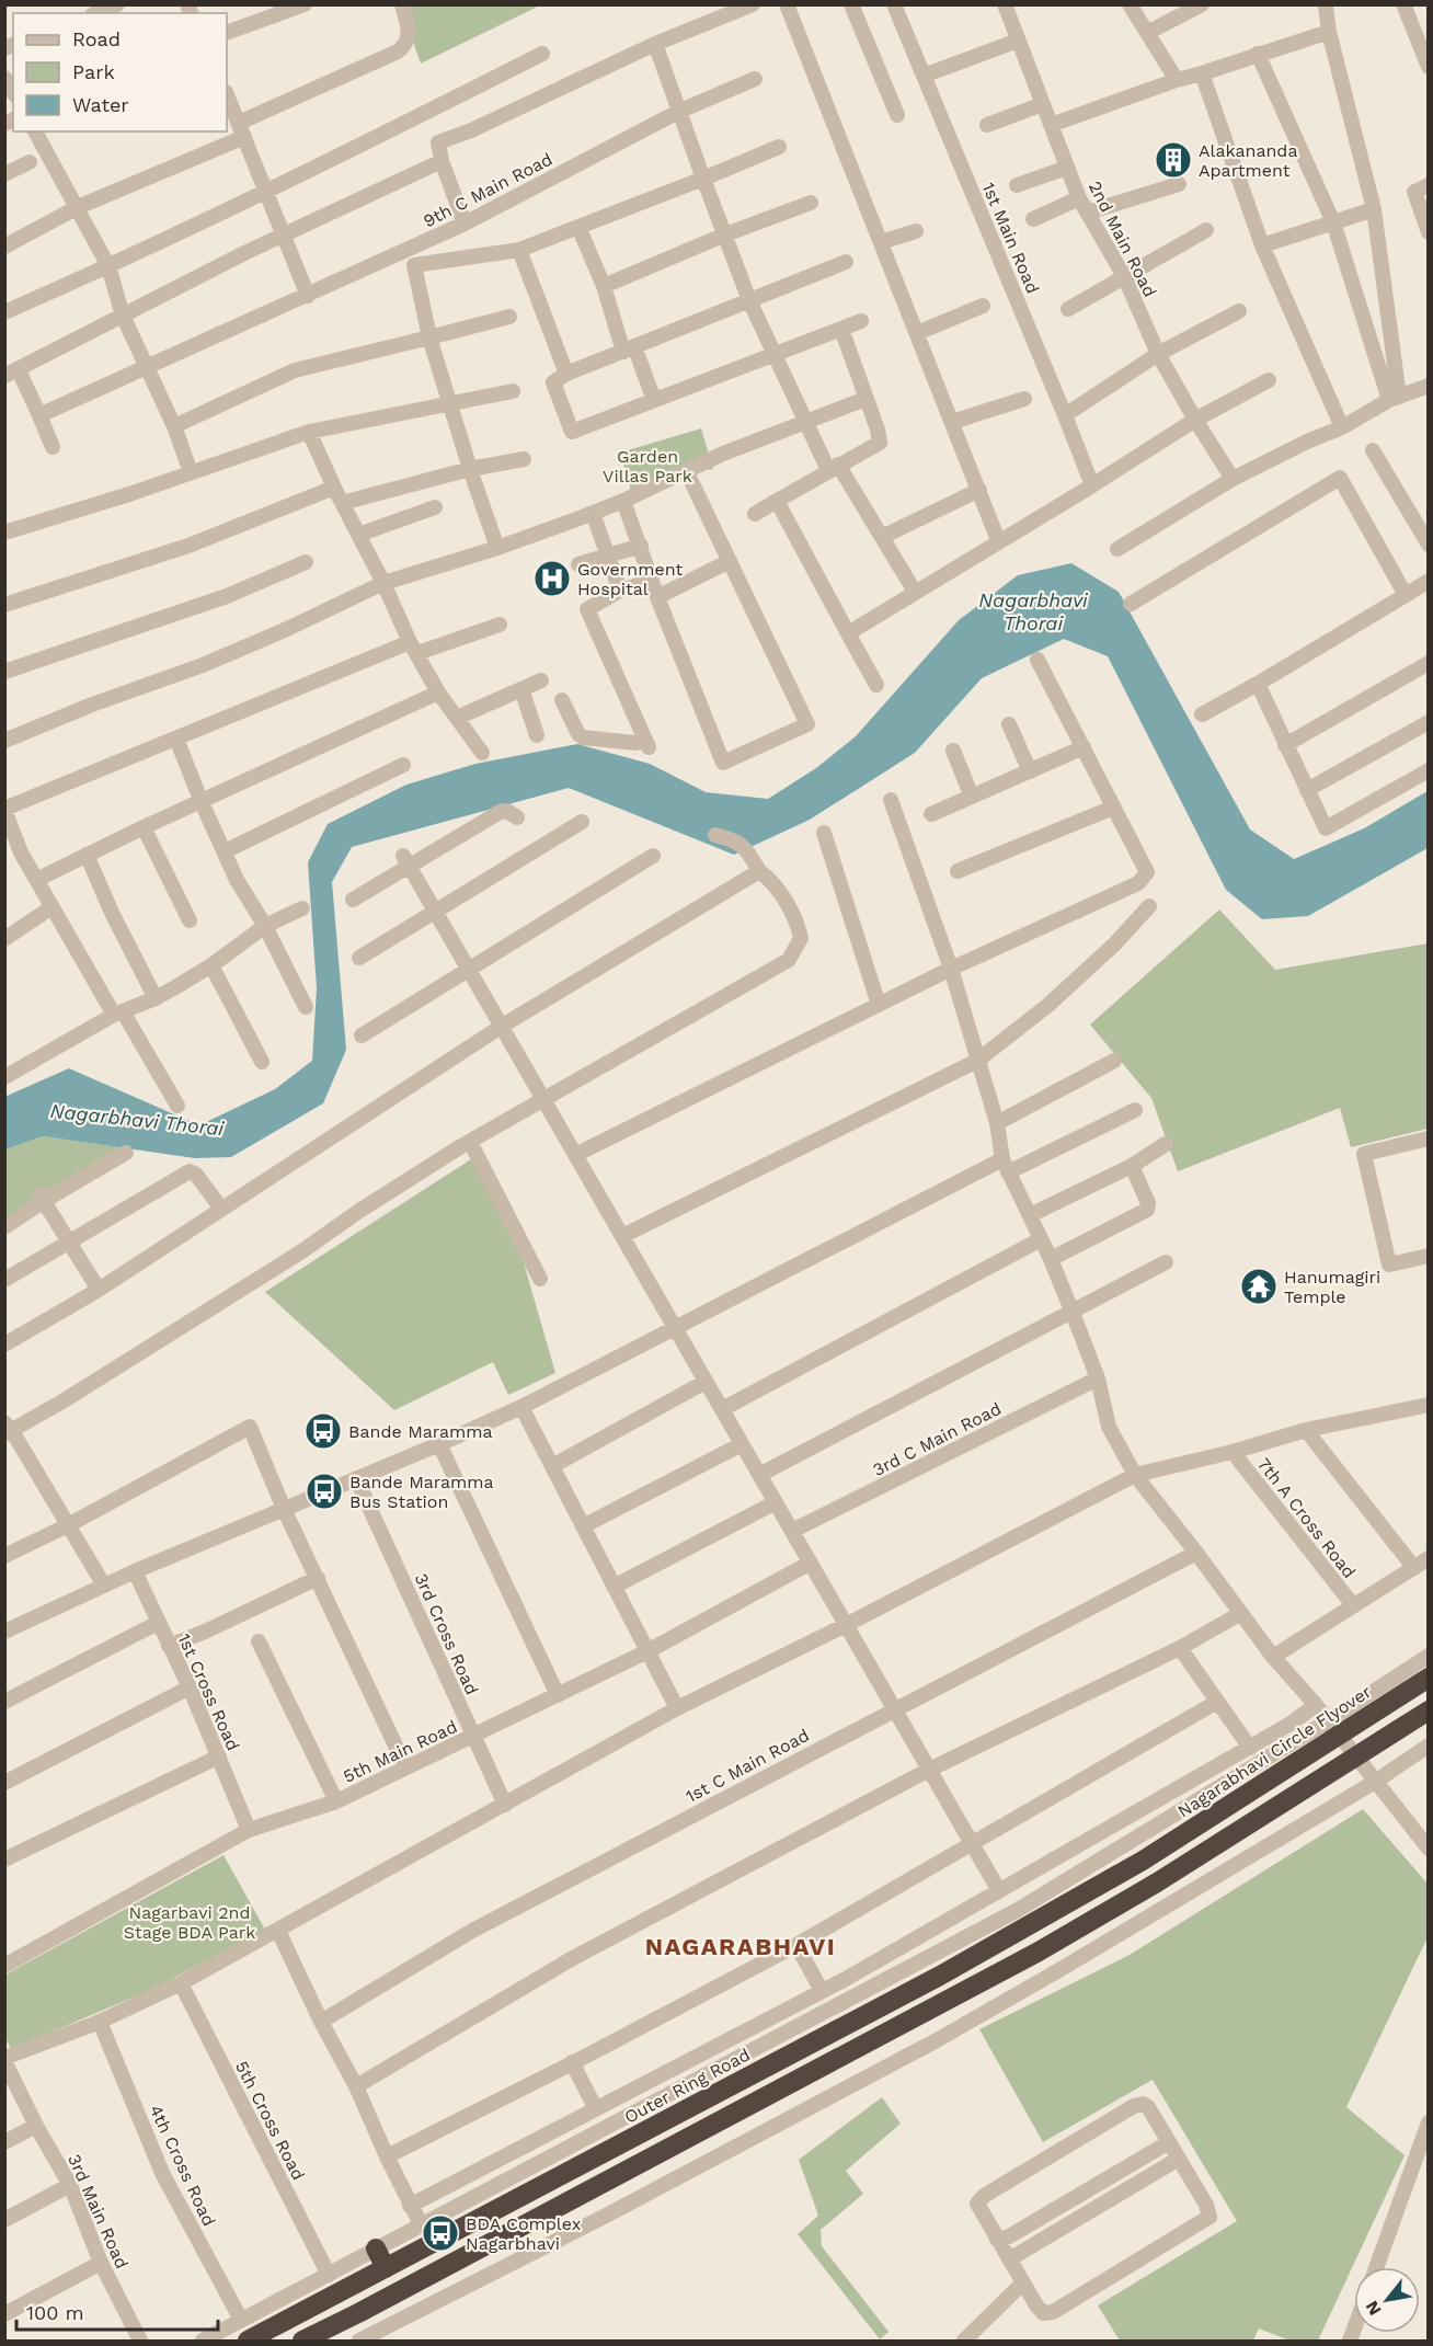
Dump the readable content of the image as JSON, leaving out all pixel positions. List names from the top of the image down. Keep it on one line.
{"streets":{"highway":["Nagarabhavi Circle Flyover","Outer Ring Road"],"street":["9th C Main Road","1st Main Road","2nd Main Road","3rd C Main Road","7th A Cross Road","3rd Cross Road","1st Cross Road","5th Main Road","1st C Main Road","5th Cross Road","4th Cross Road","3rd Main Road"]},"crossings":[["3rd Cross Road","5th Main Road"],["1st Cross Road","5th Main Road"],["Nagarabhavi Circle Flyover","Outer Ring Road"]],"districts":["NAGARABHAVI"],"water":["Nagarbhavi Thorai"],"parks":["Garden Villas Park","Nagarbavi 2nd Stage BDA Park"],"places":{"building":["Alakananda Apartment"],"hospital":["Government Hospital"],"temple":["Hanumagiri Temple"],"bus stop":["Bande Maramma","Bande Maramma Bus Station","BDA Complex Nagarbhavi"]},"legend":["Road","Park","Water"],"scale_bar":"100 m","north":"bottom left"}
